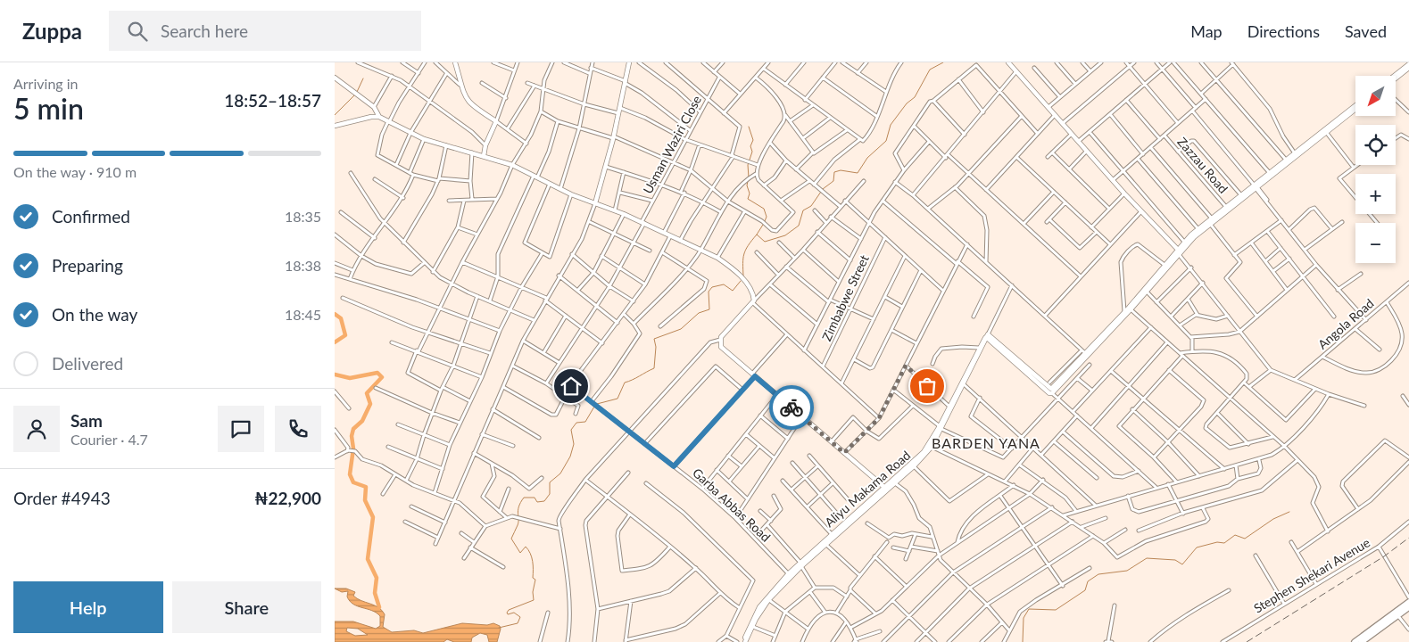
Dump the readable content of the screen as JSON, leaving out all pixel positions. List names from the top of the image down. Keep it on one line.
{"streets":{"street":["Usman Waziri Close","Zazzau Road","Zimbabwe Street","Angola Road","Aliyu Makama Road","Garba Abbas Road","Stephen Shekari Avenue"]},"crossings":[["Aliyu Makama Road","Garba Abbas Road"]],"districts":["BARDEN YANA"],"north":"bottom left","page":{"header":"Zuppa","search":"Search here","nav":["Map","Directions","Saved"],"heading":["5 min","Arriving in","18:52–18:57"],"panel":["Sam","Courier · 4.7","Order #4943","₦22,900"],"map_buttons":["+","−"],"bar":"On the way · 910 m","list":[["Confirmed","18:35"],["Preparing","18:38"],["On the way","18:45"],"Delivered"],"buttons":["Help","Share"]}}
